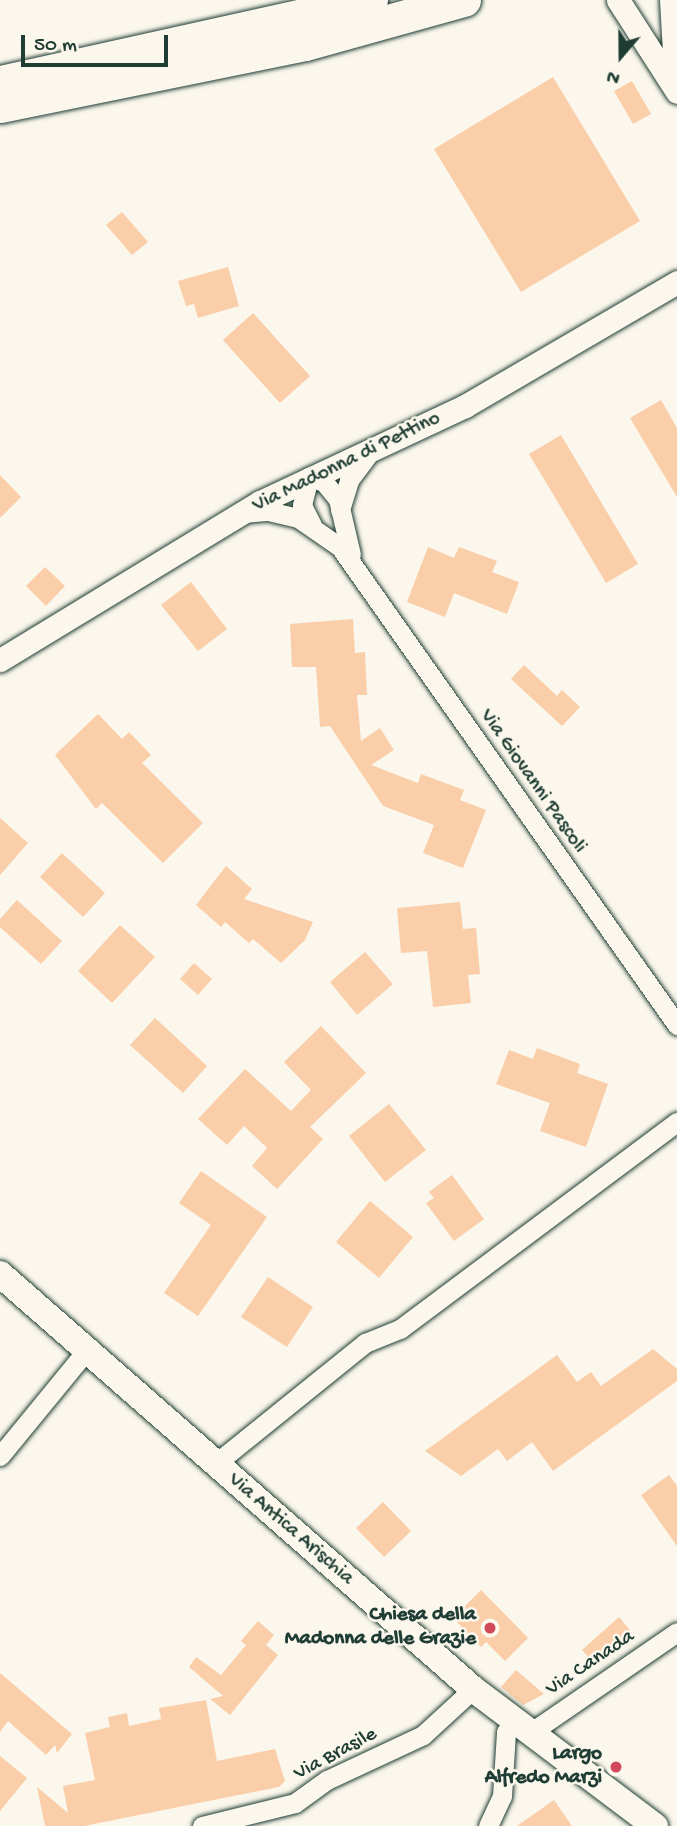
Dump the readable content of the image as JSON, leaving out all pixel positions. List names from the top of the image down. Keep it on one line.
{"streets":{"main road":["Via Antica Arischia"],"street":["Via Madonna di Pettino","Via Giovanni Pascoli","Via Canada","Via Brasile"]},"crossings":[["Via Madonna di Pettino","Via Giovanni Pascoli"],["Via Antica Arischia","Via Canada"],["Via Antica Arischia","Via Brasile"]],"places":["Chiesa della Madonna delle Grazie","Largo Alfredo Marzi"],"scale_bar":"50 m","north":"bottom"}
